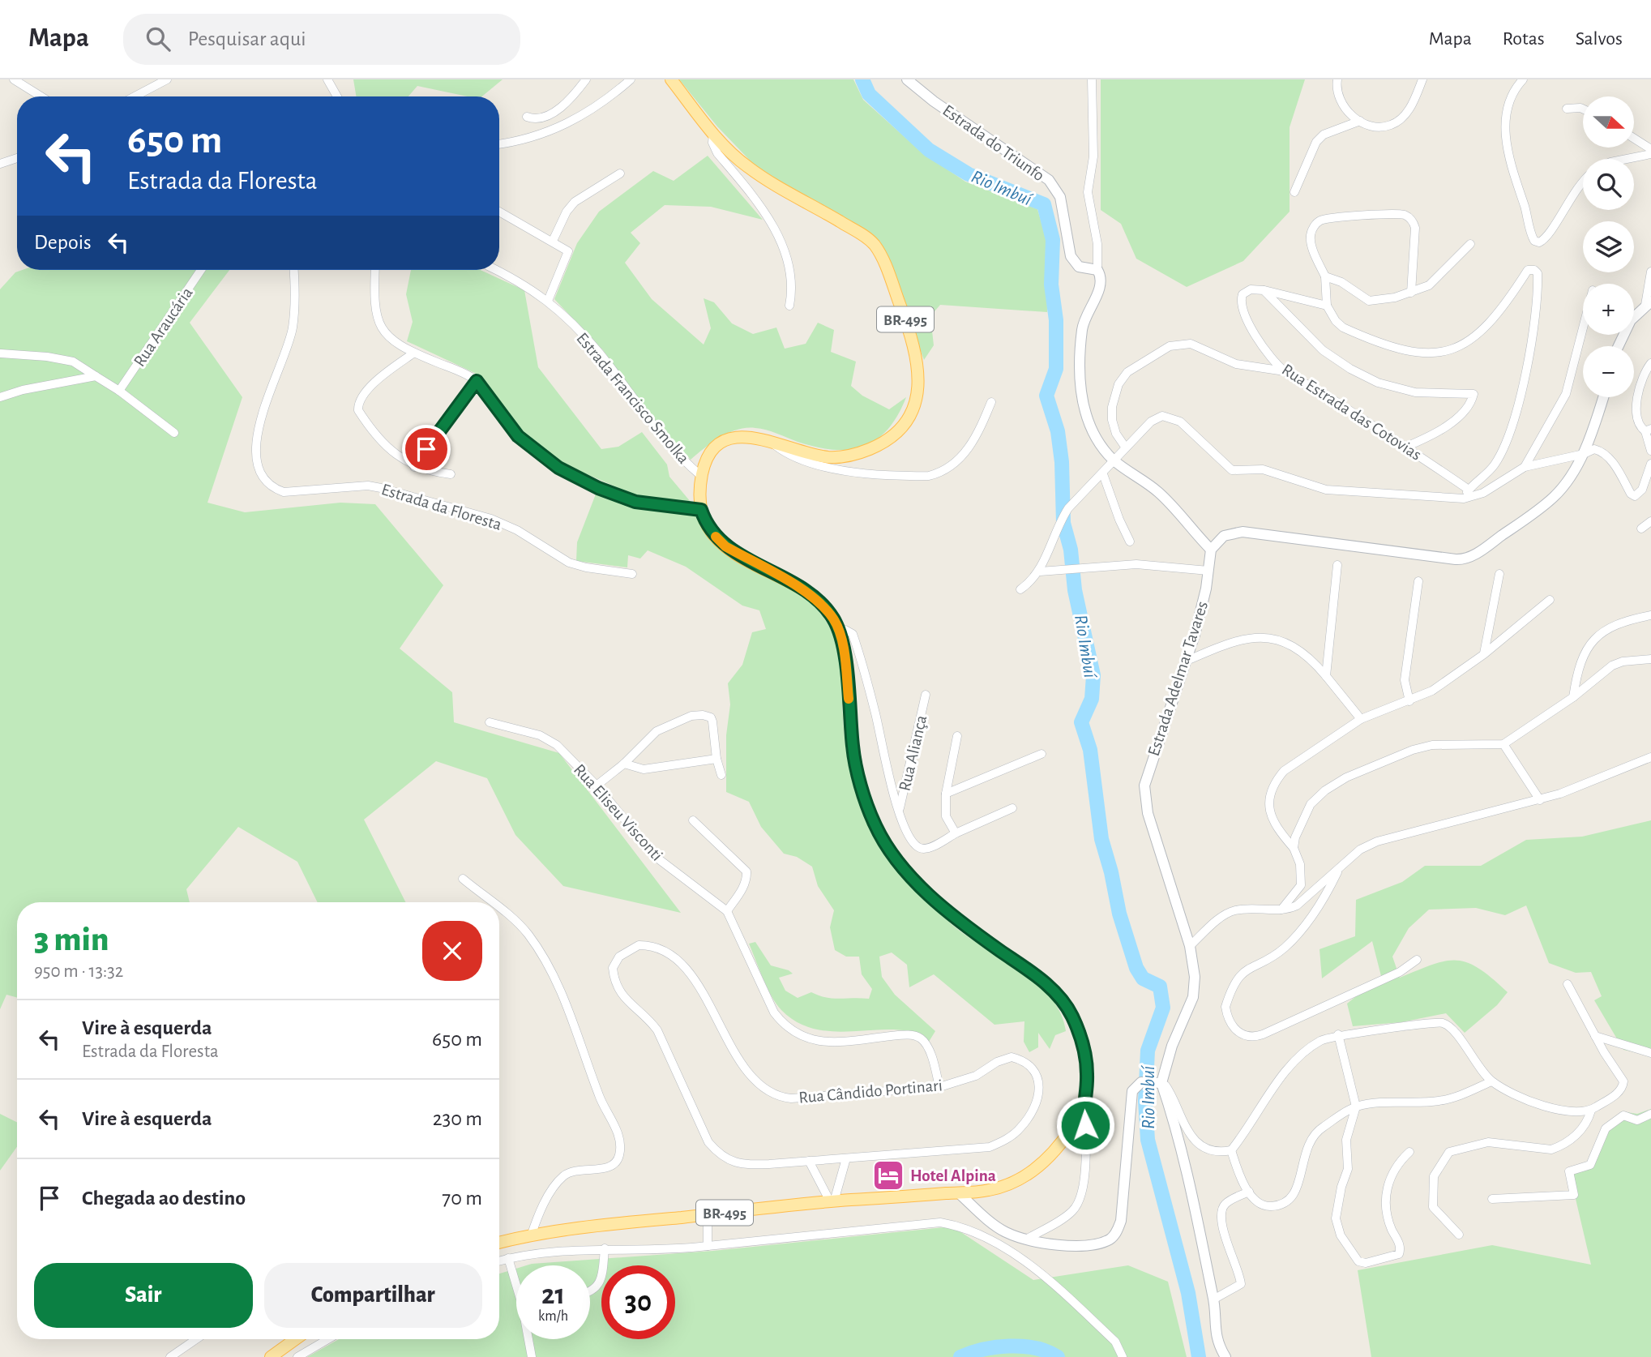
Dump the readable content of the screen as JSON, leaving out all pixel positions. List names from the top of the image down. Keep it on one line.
{"streets":{"main road":["BR-495"],"street":["Estrada do Triunfo","Rua Araucária","Estrada Francisco Smolka","Rua Estrada das Cotovias","Estrada da Floresta","Estrada Adelmar Tavares","Rua Aliança","Rua Eliseu Visconti","Rua Cândido Portinari"]},"crossings":[["BR-495","Estrada Francisco Smolka"],["Rua Eliseu Visconti","Rua Cândido Portinari"]],"water":["Rio Imbuí"],"places":{"hotel":["Hotel Alpina"]},"north":"right","page":{"header":"Mapa","search":"Pesquisar aqui","nav":["Mapa","Rotas","Salvos"],"map_buttons":["+","−"],"turn":["650 m","Estrada da Floresta"],"then":"Depois","heading":["3 min","950 m · 13:32"],"list":[{"name":"Vire à esquerda","note":"Estrada da Floresta","value":"650 m"},{"name":"Vire à esquerda","value":"230 m"},{"name":"Chegada ao destino","value":"70 m"}],"buttons":["Sair","Compartilhar"],"speed":"21 km/h","limit":"30"}}
